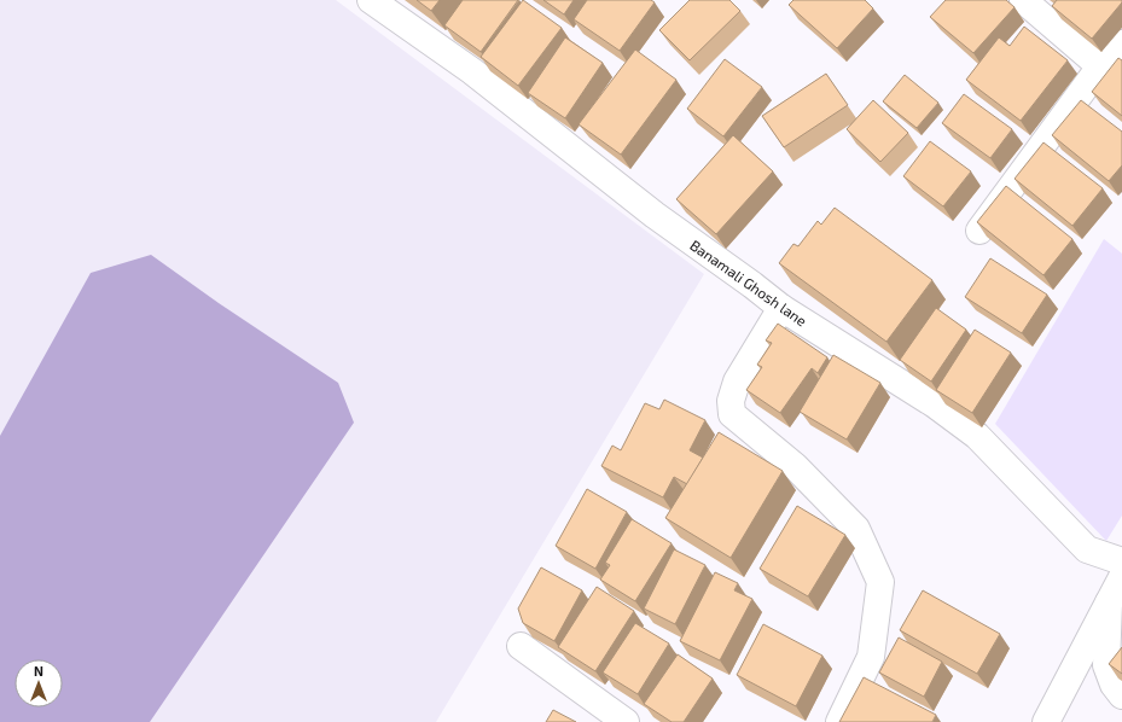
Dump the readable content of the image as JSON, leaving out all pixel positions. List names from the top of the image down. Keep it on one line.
{"streets":{"street":["Banamali Ghosh lane"]},"north":"top"}
